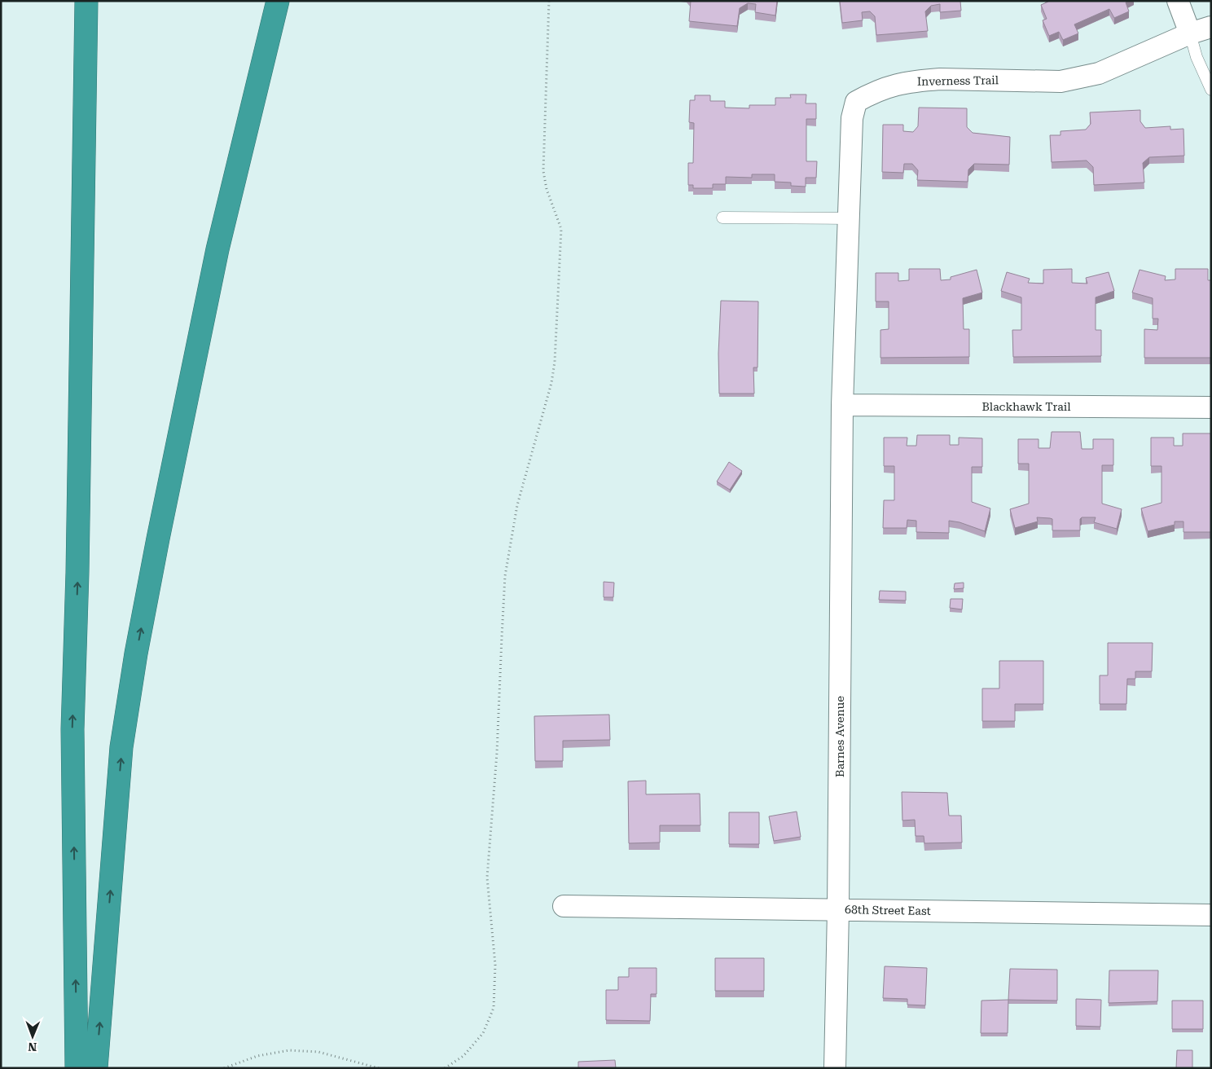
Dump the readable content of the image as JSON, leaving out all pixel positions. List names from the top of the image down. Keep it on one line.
{"streets":{"street":["Inverness Trail","Blackhawk Trail","Barnes Avenue","68th Street East"]},"crossings":[["Inverness Trail","Blackhawk Trail"],["Inverness Trail","Barnes Avenue"],["Blackhawk Trail","Barnes Avenue"],["Barnes Avenue","68th Street East"]],"north":"bottom"}
